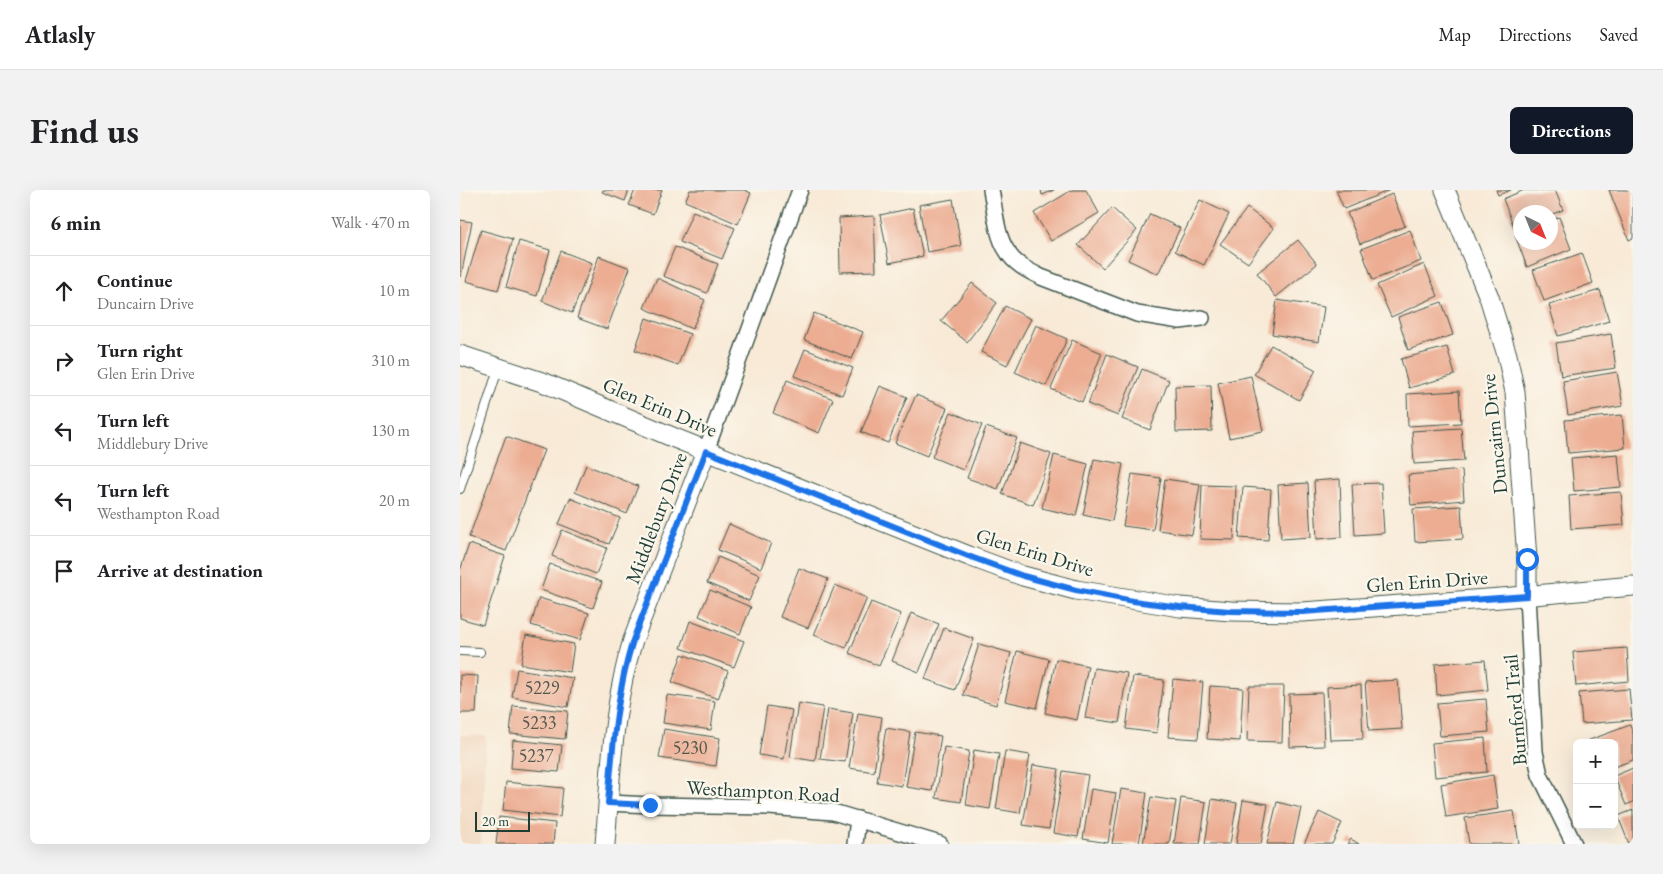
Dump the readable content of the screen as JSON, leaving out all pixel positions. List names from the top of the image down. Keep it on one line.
{"streets":{"street":["Glen Erin Drive","Duncairn Drive","Middlebury Drive","Burnford Trail","Westhampton Road"]},"crossings":[["Glen Erin Drive","Duncairn Drive"],["Glen Erin Drive","Middlebury Drive"],["Glen Erin Drive","Burnford Trail"],["Duncairn Drive","Burnford Trail"],["Middlebury Drive","Westhampton Road"]],"house_numbers":["5229","5233","5230","5237"],"scale_bar":"20 m","north":"bottom right","page":{"header":"Atlasly","nav":["Map","Directions","Saved"],"buttons":"Directions","title":"Find us","heading":["6 min","Walk · 470 m"],"list":[["Continue","Duncairn Drive","10 m"],["Turn right","Glen Erin Drive","310 m"],["Turn left","Middlebury Drive","130 m"],["Turn left","Westhampton Road","20 m"],"Arrive at destination"],"map_buttons":["+","−"],"scale":"20 m"}}
